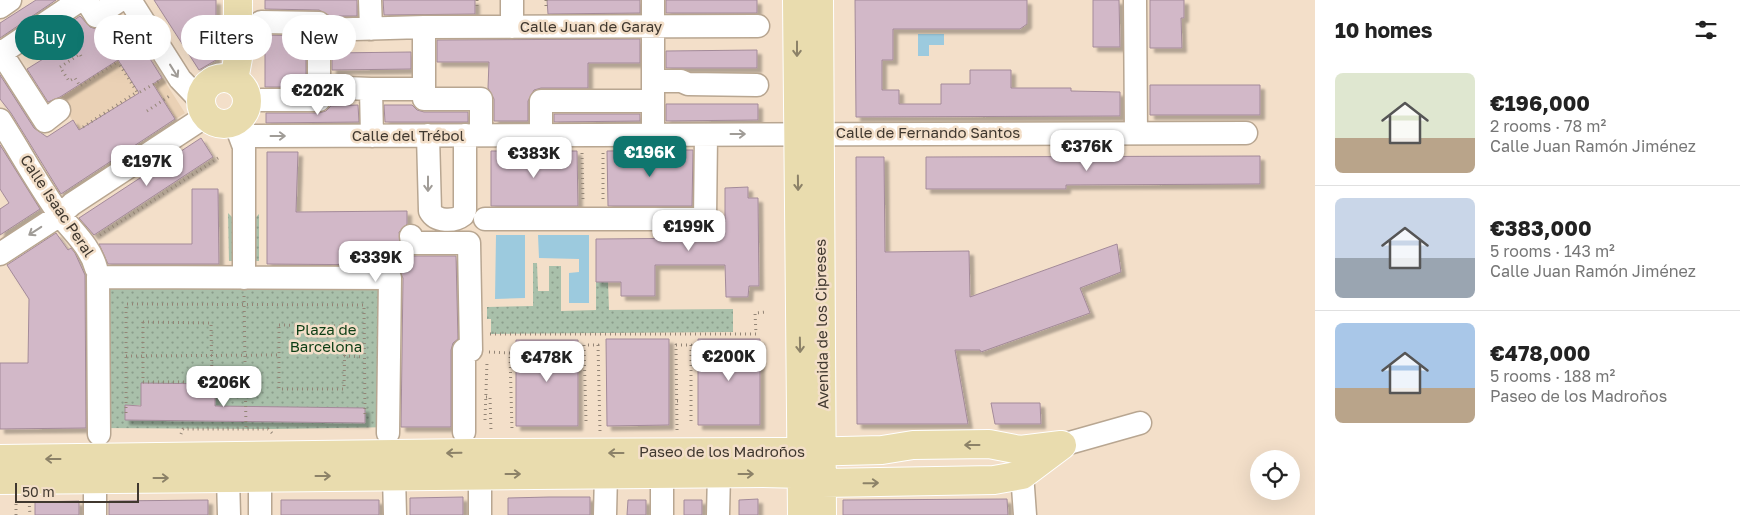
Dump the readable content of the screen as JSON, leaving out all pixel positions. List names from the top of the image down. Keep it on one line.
{"streets":{"main road":["Avenida de los Cipreses","Paseo de los Madroños"],"street":["Calle Juan de Garay","Calle de Fernando Santos","Calle del Trébol","Calle Isaac Peral"]},"crossings":[["Calle de Fernando Santos","Calle del Trébol"],["Calle de Fernando Santos","Avenida de los Cipreses"],["Calle del Trébol","Avenida de los Cipreses"],["Avenida de los Cipreses","Paseo de los Madroños"]],"parks":["Plaza de Barcelona"],"scale_bar":"50 m","page":{"heading":"10 homes","chip":["Buy","Rent","Filters","New"],"list":[{"name":"€196,000","note":"2 rooms · 78 m² · Calle Juan Ramón Jiménez"},{"name":"€383,000","note":"5 rooms · 143 m² · Calle Juan Ramón Jiménez"},{"name":"€478,000","note":"5 rooms · 188 m² · Paseo de los Madroños"}],"price":["€202K","€376K","€196K","€383K","€197K","€199K","€339K","€200K","€478K","€206K"],"scale":"50 m"}}
